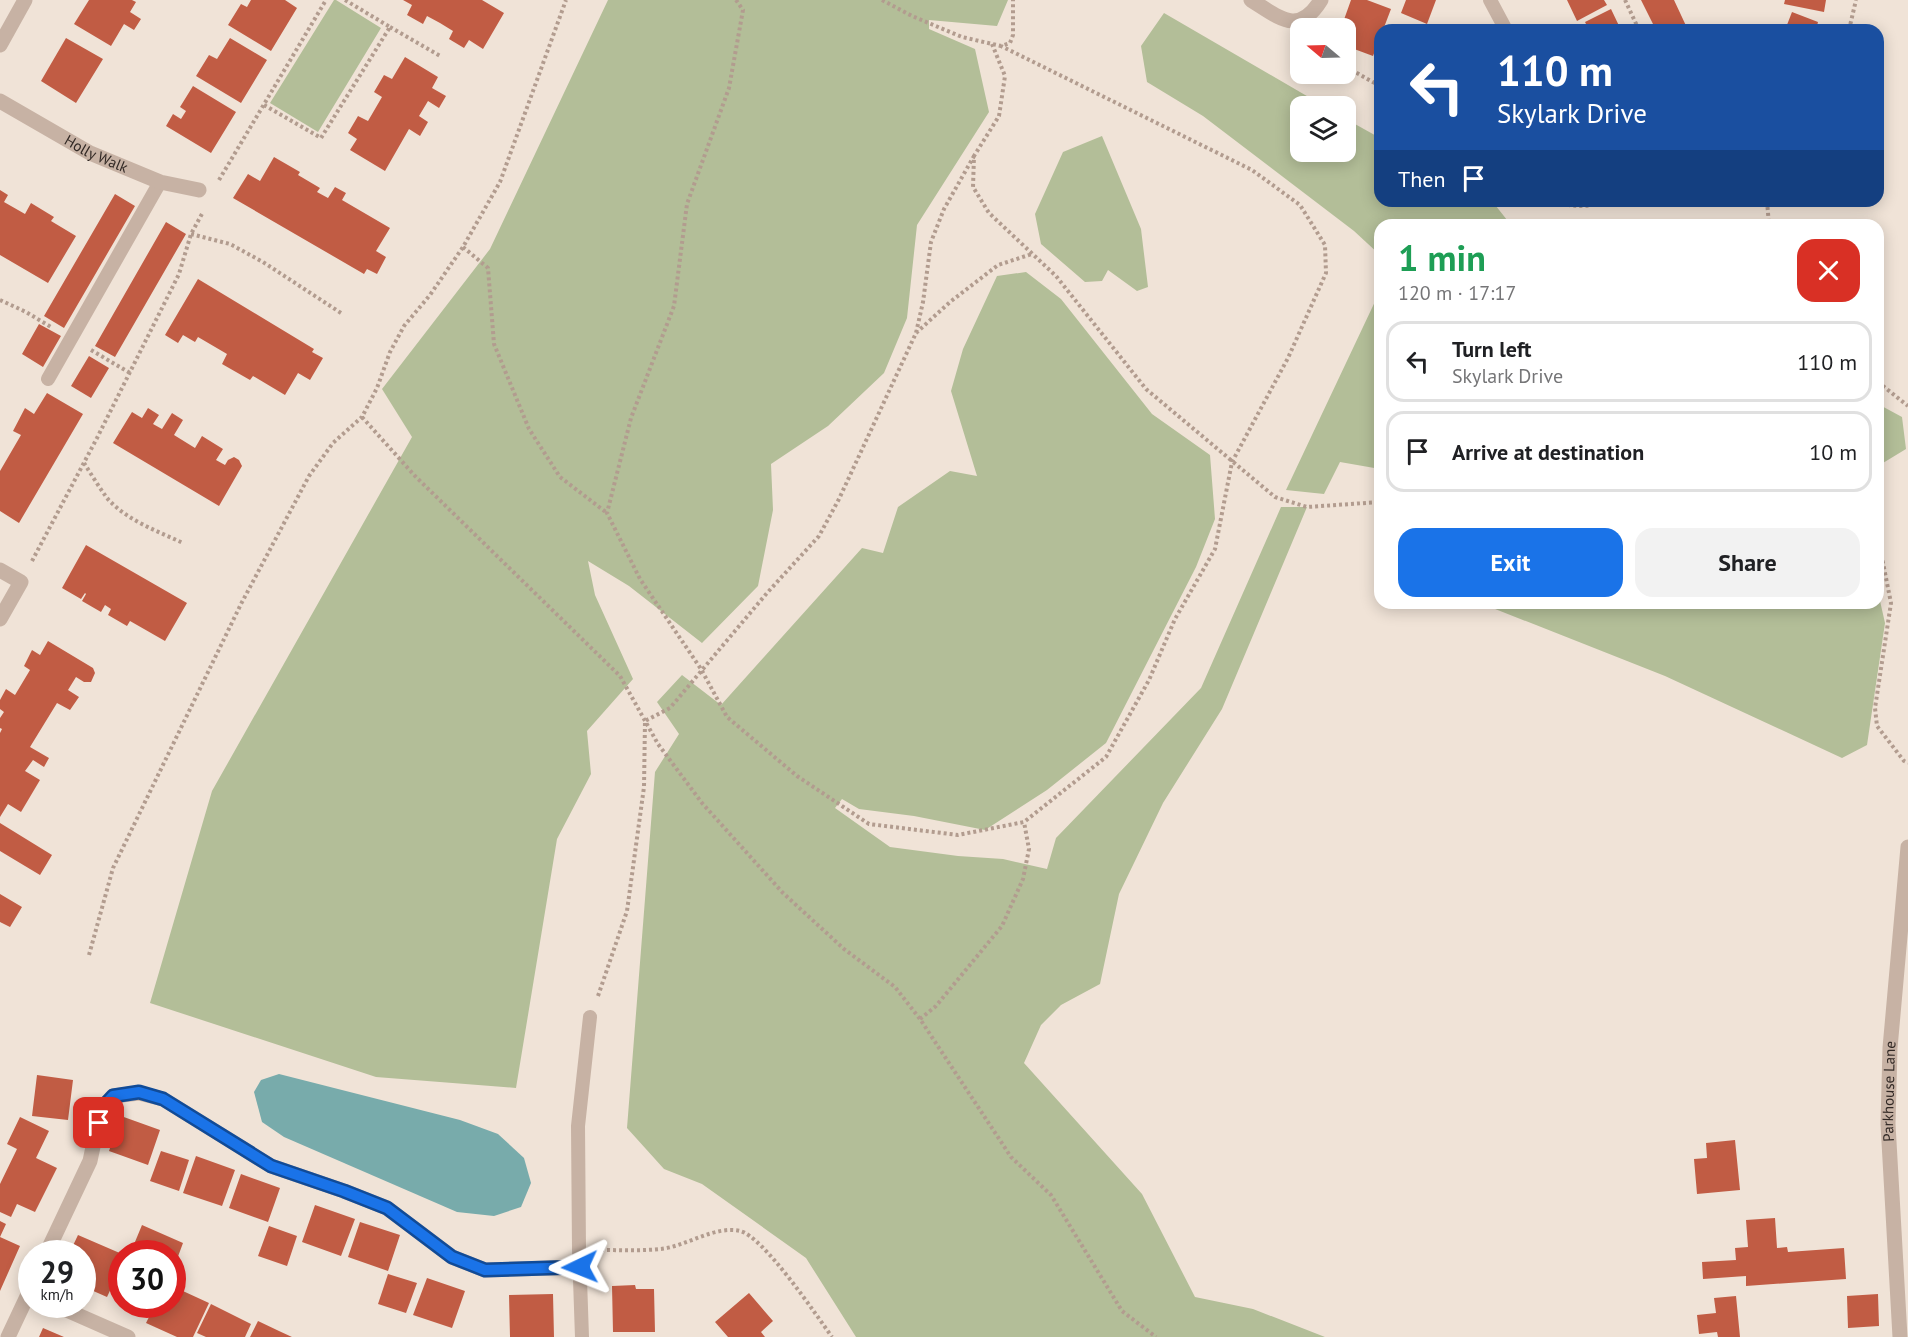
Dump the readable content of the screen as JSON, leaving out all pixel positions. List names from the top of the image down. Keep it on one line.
{"streets":{"street":["Holly Walk","Parkhouse Lane"]},"north":"left","page":{"turn":["110 m","Skylark Drive"],"then":"Then","heading":["1 min","120 m · 17:17"],"list":[{"name":"Turn left","note":"Skylark Drive","value":"110 m"},{"name":"Arrive at destination","value":"10 m"}],"buttons":["Exit","Share"],"speed":"29 km/h","limit":"30"}}
